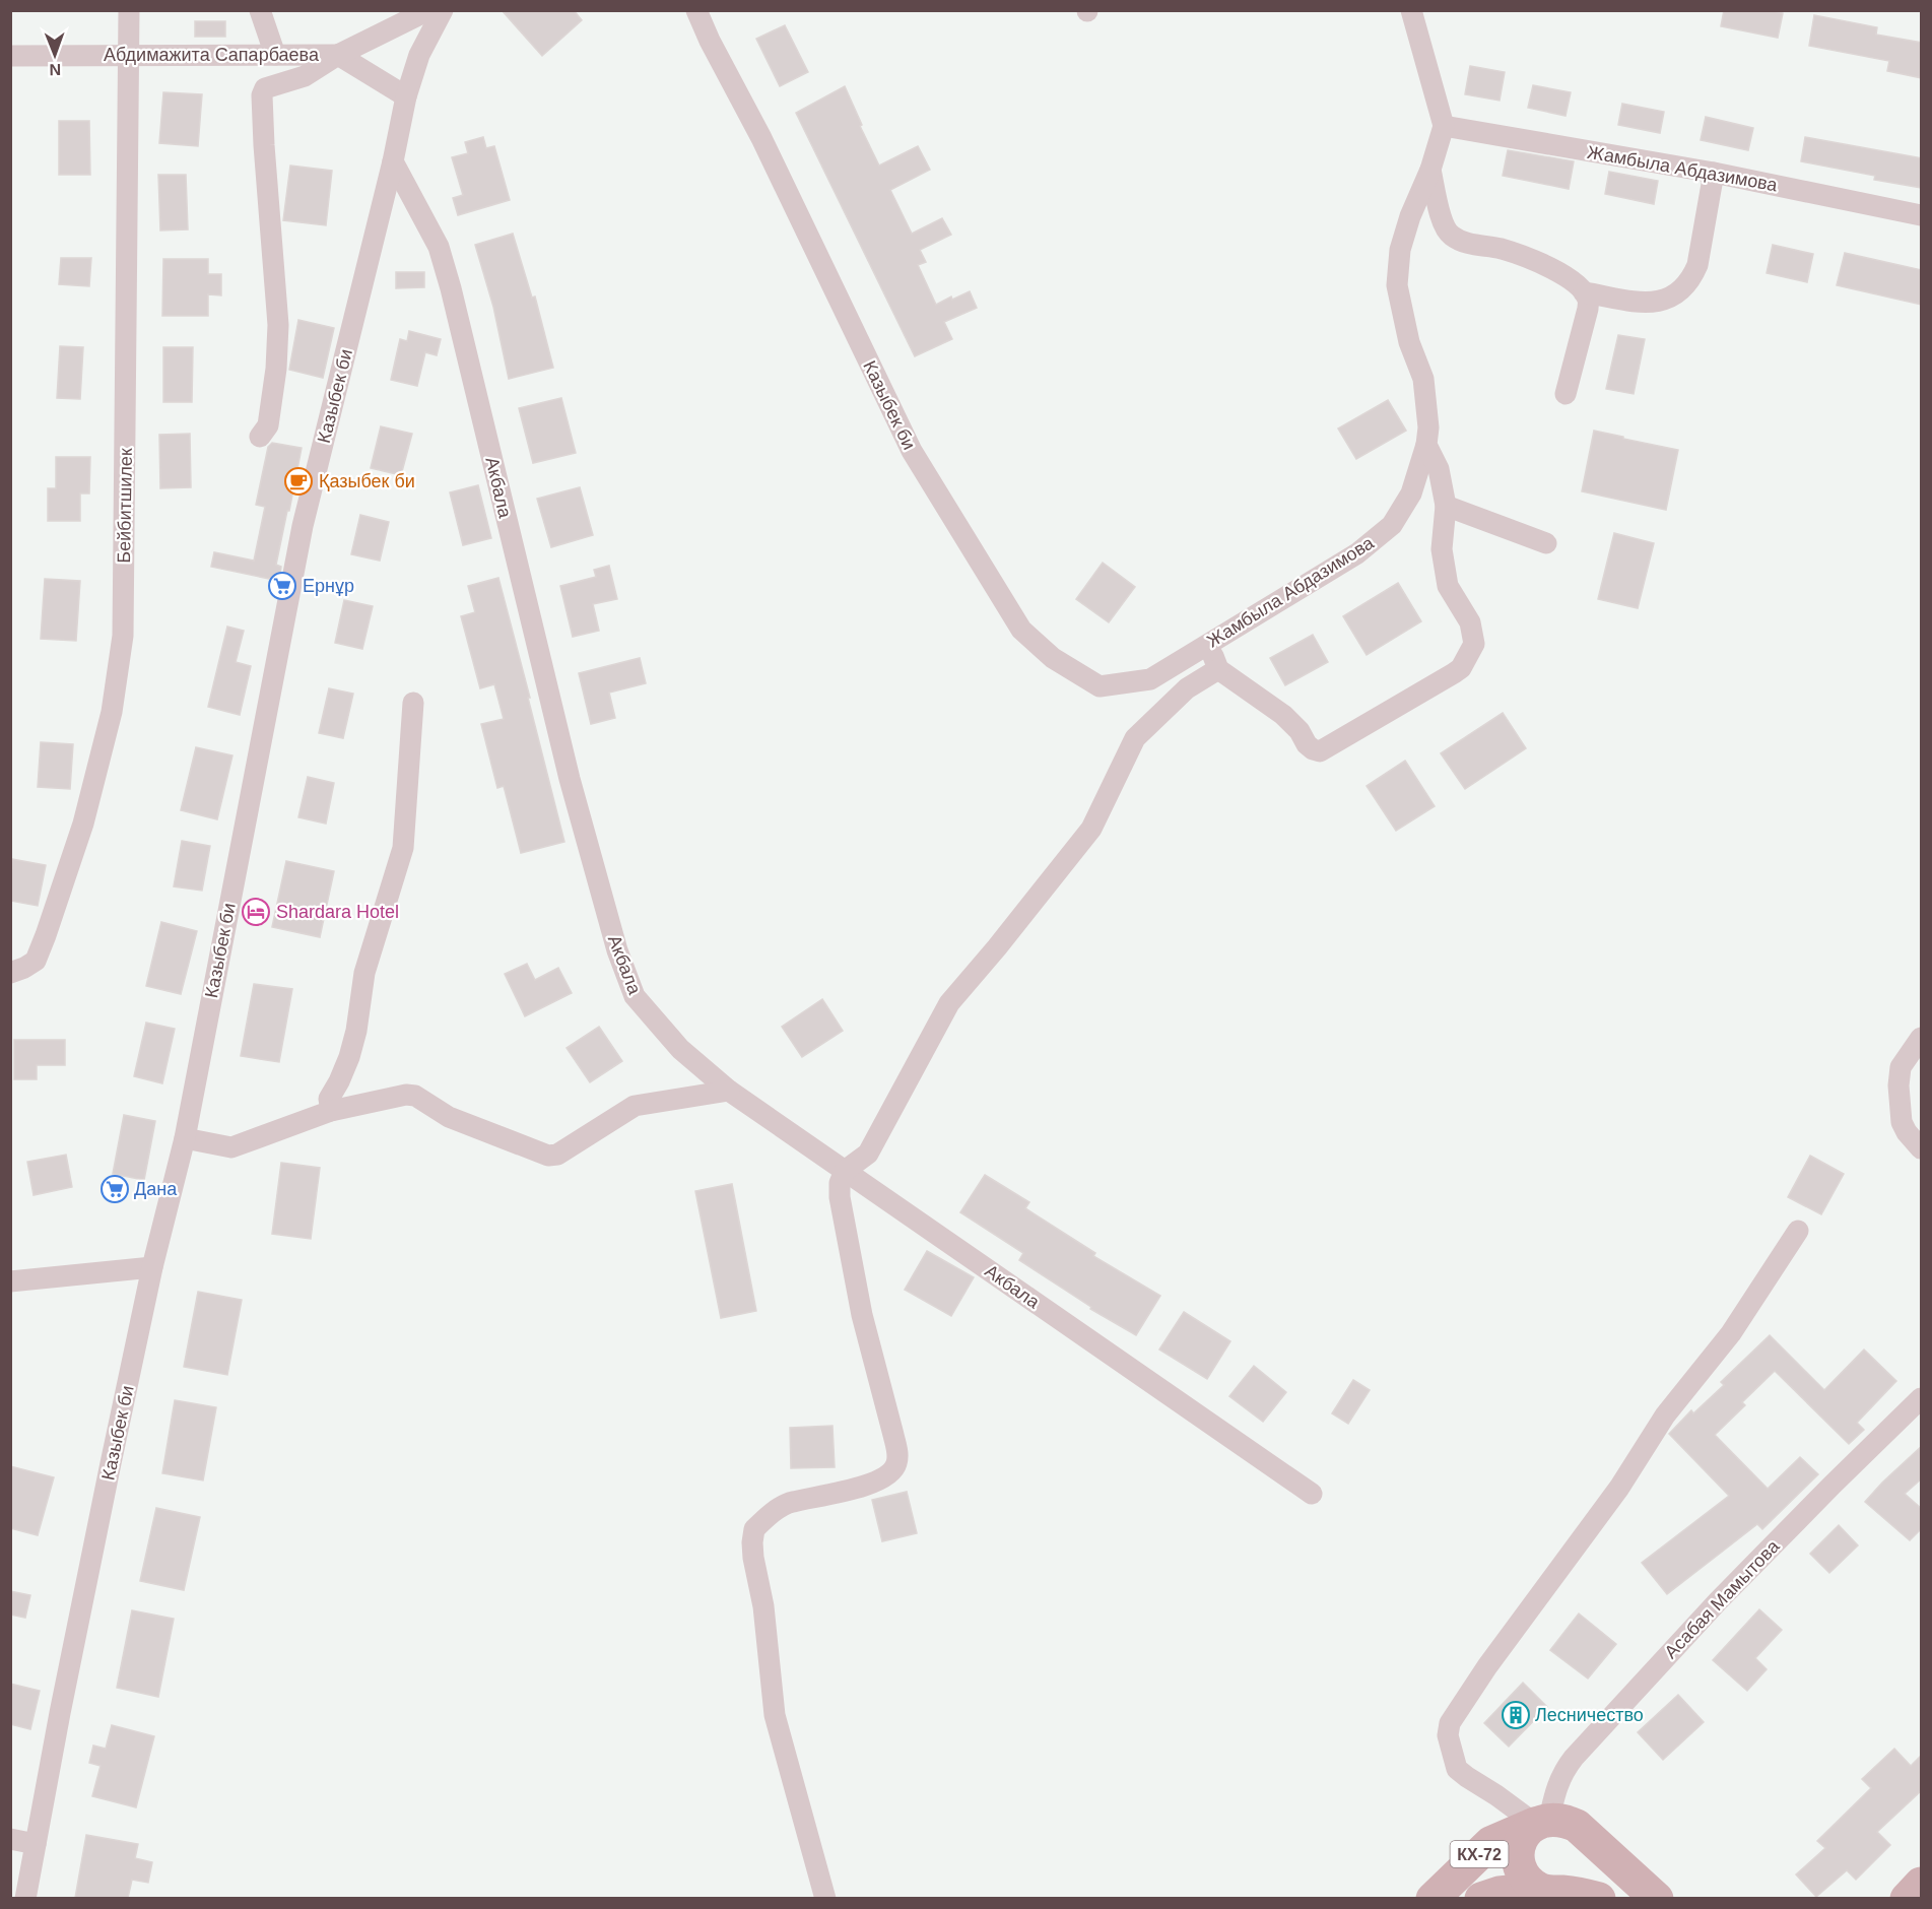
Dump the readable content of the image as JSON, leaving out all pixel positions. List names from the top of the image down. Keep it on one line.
{"streets":{"main road":["КХ-72"],"street":["Абдимажита Сапарбаева","Жамбыла Абдазимова","Казыбек би","Акбала","Бейбитшилек","Асабая Мамытова"]},"crossings":[["Абдимажита Сапарбаева","Бейбитшилек"],["Жамбыла Абдазимова","Казыбек би"],["Казыбек би","Акбала"],["Асабая Мамытова","КХ-72"]],"places":{"cafe":["Қазыбек би"],"supermarket":["Ернұр","Дана"],"hotel":["Shardara Hotel"],"building":["Лесничество"]},"north":"bottom"}
